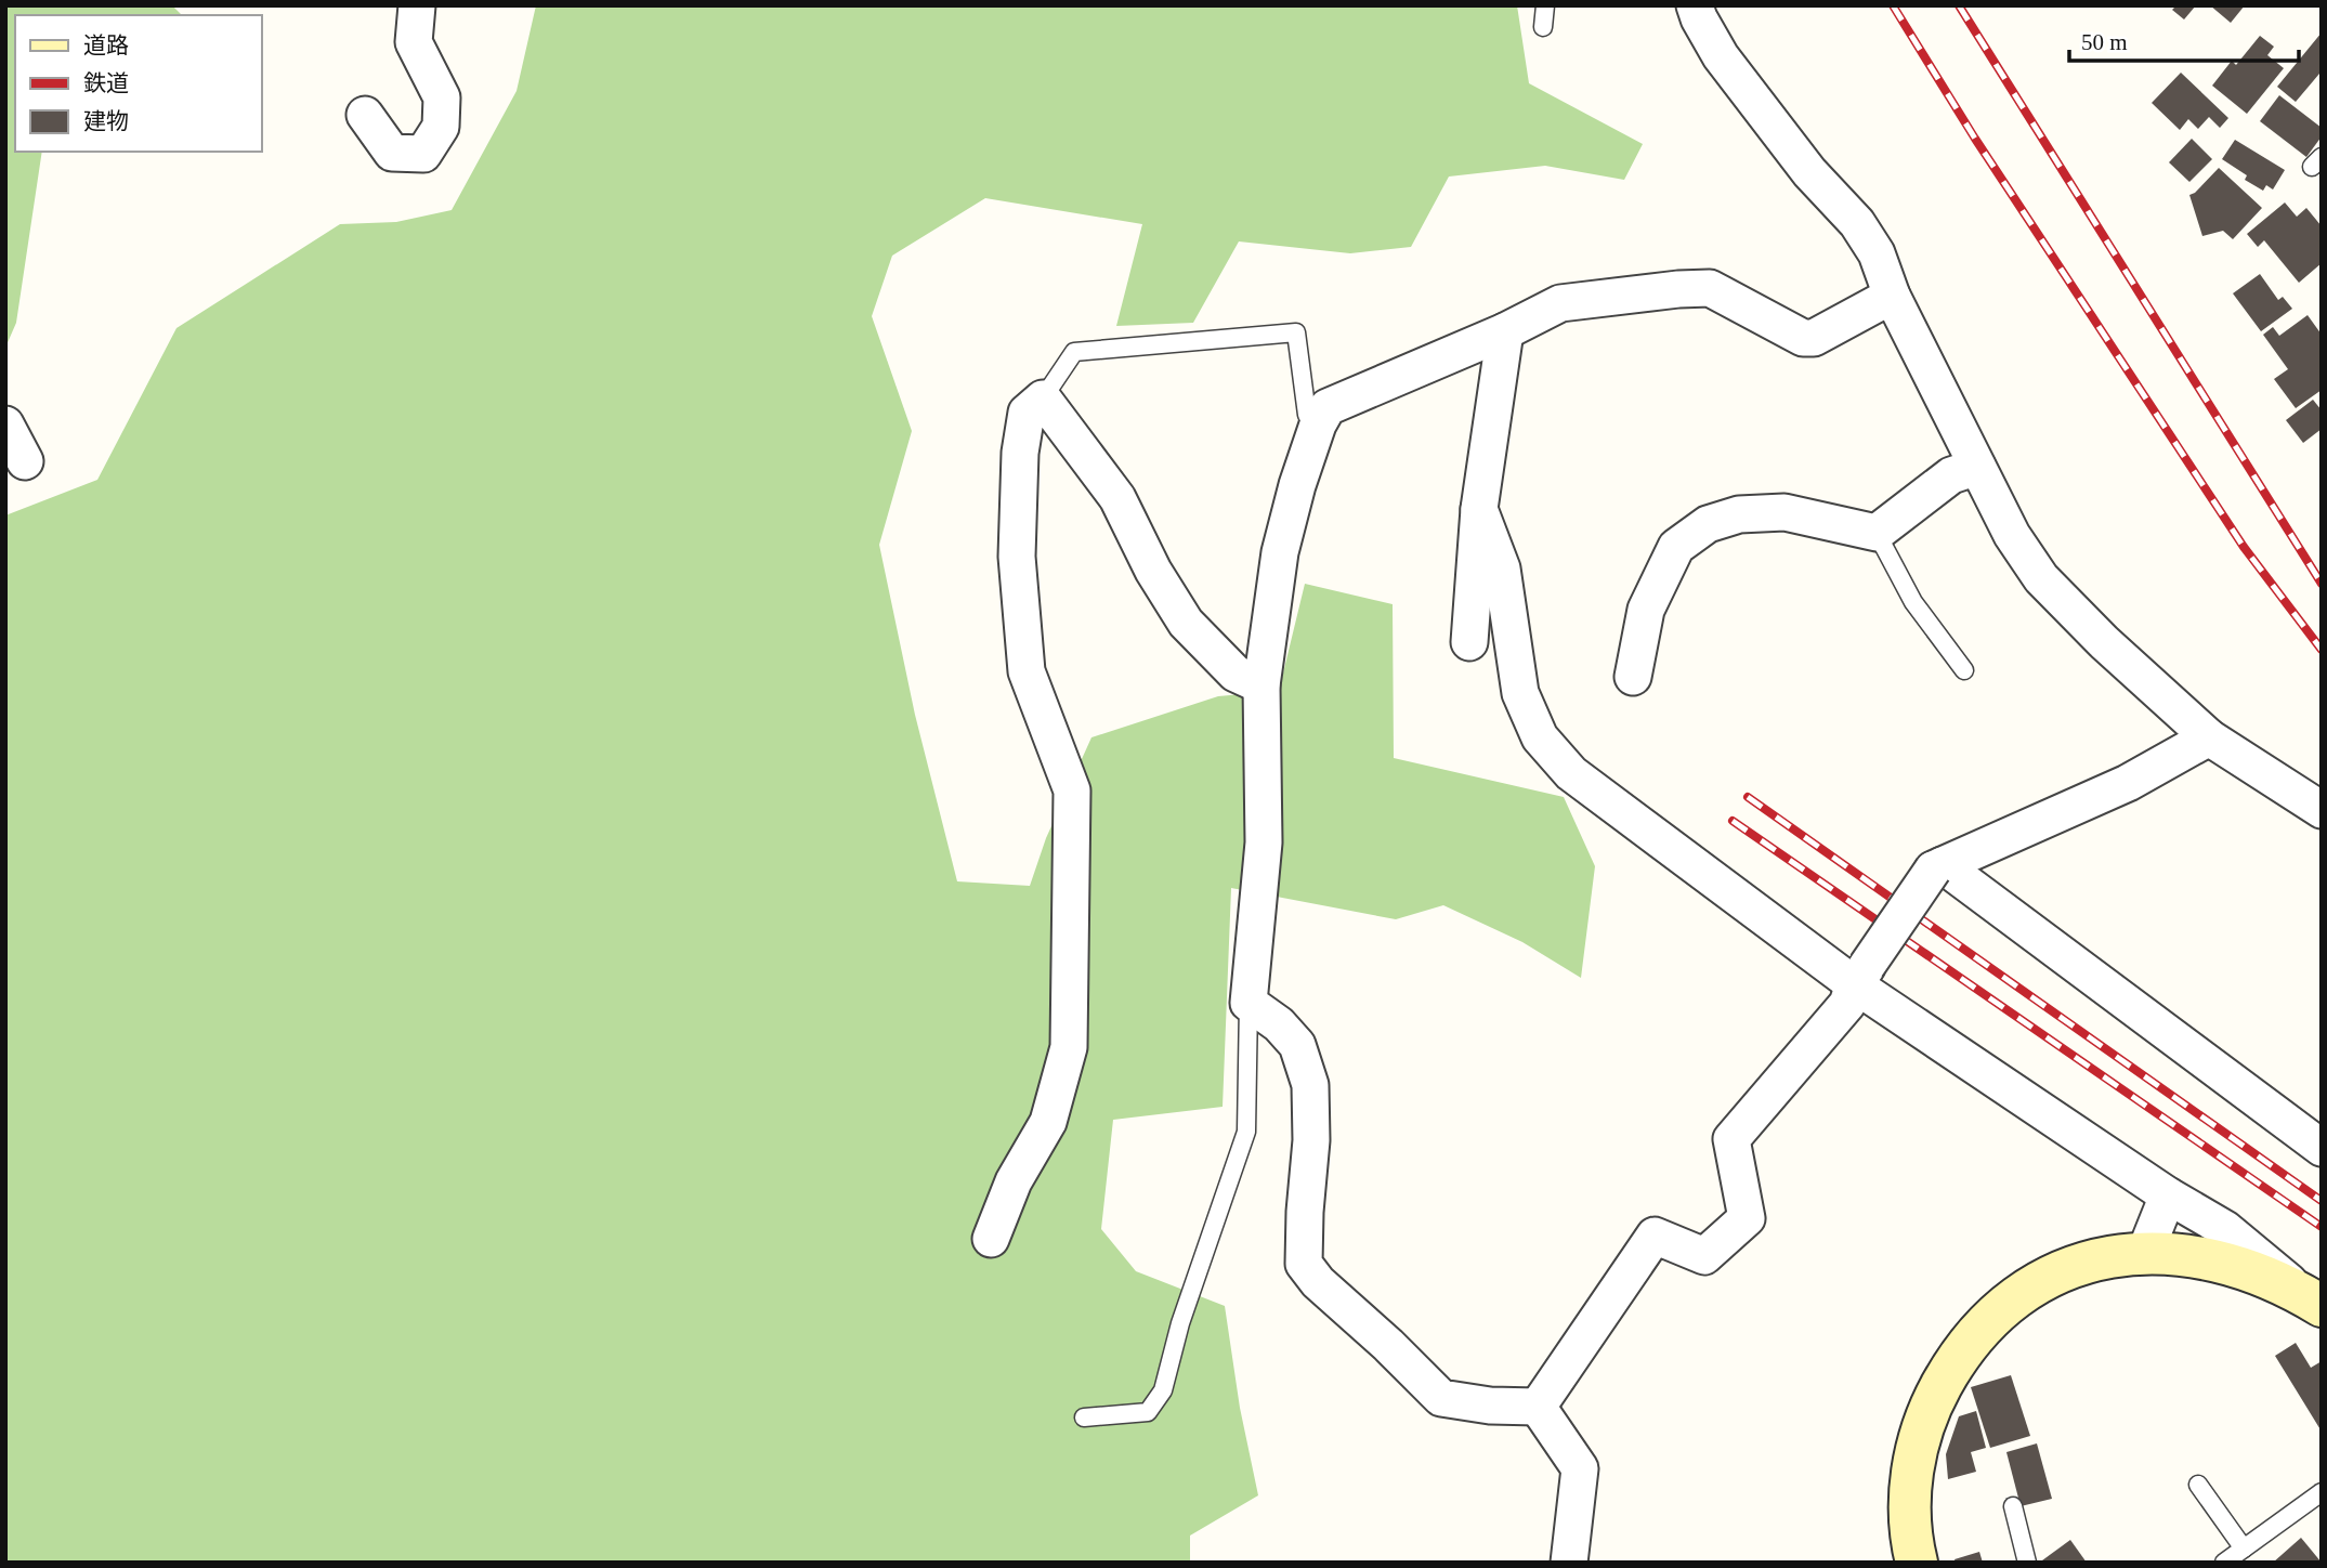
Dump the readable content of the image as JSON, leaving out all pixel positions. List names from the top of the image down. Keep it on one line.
{"legend":["道路","鉄道","建物"],"scale_bar":"50 m"}
